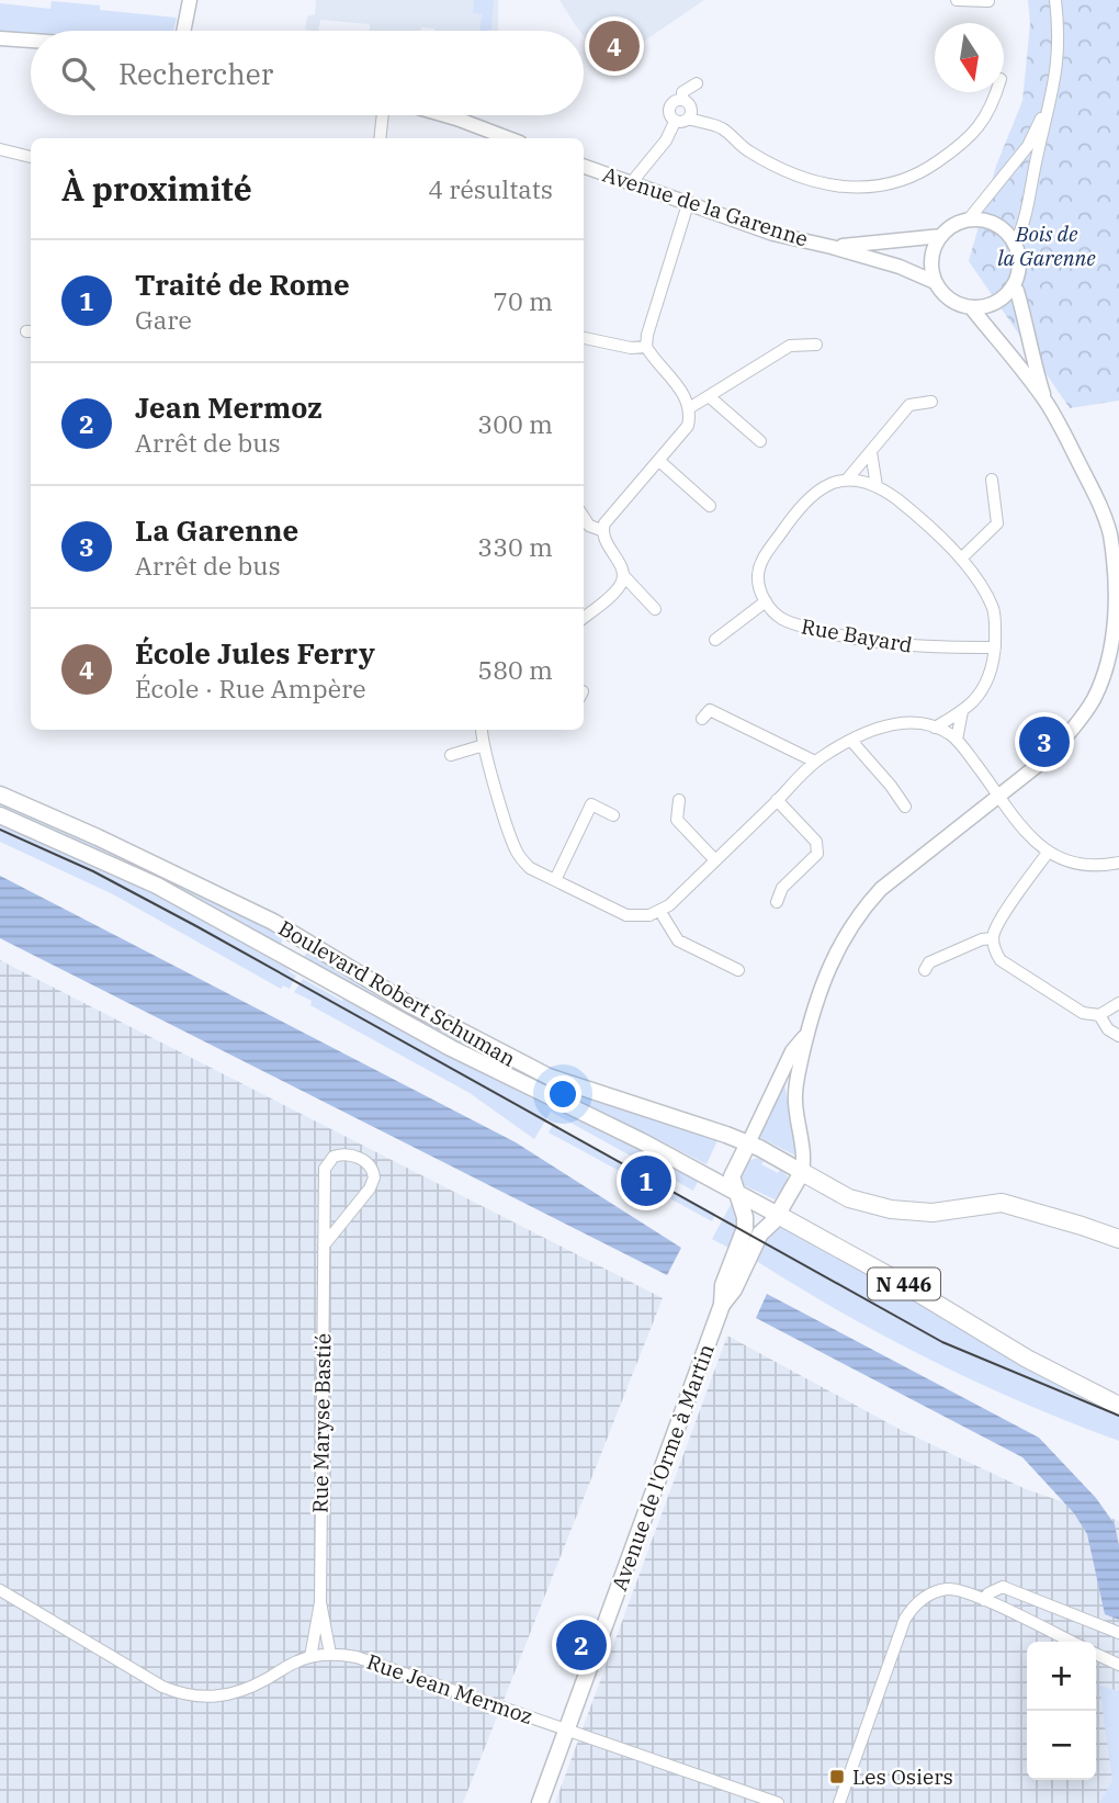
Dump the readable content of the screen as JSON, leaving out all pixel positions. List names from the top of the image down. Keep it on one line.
{"streets":{"highway":["N 446"],"main road":["Boulevard Robert Schuman","Avenue de l'Orme à Martin"],"street":["Avenue de la Garenne","Rue Bayard","Rue Maryse Bastié","Rue Jean Mermoz"]},"crossings":[["Boulevard Robert Schuman","Avenue de l'Orme à Martin"],["N 446","Avenue de l'Orme à Martin"],["Rue Maryse Bastié","Rue Jean Mermoz"],["Avenue de l'Orme à Martin","Rue Jean Mermoz"]],"parks":["Bois de la Garenne"],"places":{"transit":["Les Osiers"]},"north":"bottom","page":{"pins":["4","3","1","2"],"search":"Rechercher","heading":["À proximité","4 résultats"],"list":[{"mark":"1","name":"Traité de Rome","note":"Gare","value":"70 m"},{"mark":"2","name":"Jean Mermoz","note":"Arrêt de bus","value":"300 m"},{"mark":"3","name":"La Garenne","note":"Arrêt de bus","value":"330 m"},{"mark":"4","name":"École Jules Ferry","note":"École · Rue Ampère","value":"580 m"}],"map_buttons":["+","−"]}}
